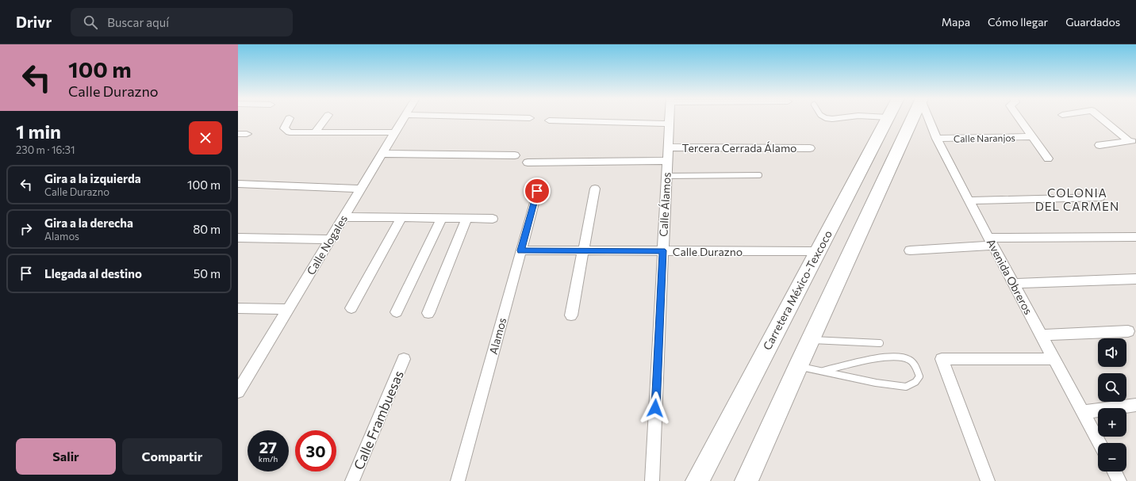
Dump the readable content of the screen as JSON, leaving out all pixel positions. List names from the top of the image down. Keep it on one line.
{"streets":{"highway":["Carretera México-Texcoco"],"street":["Calle Naranjos","Tercera Cerrada Álamo","Calle Álamos","Calle Nogales","Calle Durazno","Avenida Obreros","Alamos","Calle Frambuesas"]},"crossings":[["Calle Naranjos","Avenida Obreros"],["Tercera Cerrada Álamo","Calle Álamos"],["Calle Álamos","Calle Durazno"],["Calle Durazno","Carretera México-Texcoco"],["Calle Durazno","Alamos"]],"districts":["COLONIA DEL CARMEN"],"page":{"header":"Drivr","search":"Buscar aquí","nav":["Mapa","Cómo llegar","Guardados"],"turn":["100 m","Calle Durazno"],"heading":["1 min","230 m · 16:31"],"list":[{"name":"Gira a la izquierda","note":"Calle Durazno","value":"100 m"},{"name":"Gira a la derecha","note":"Alamos","value":"80 m"},{"name":"Llegada al destino","value":"50 m"}],"map_buttons":["+","−"],"speed":"27 km/h","limit":"30","buttons":["Salir","Compartir"]}}
